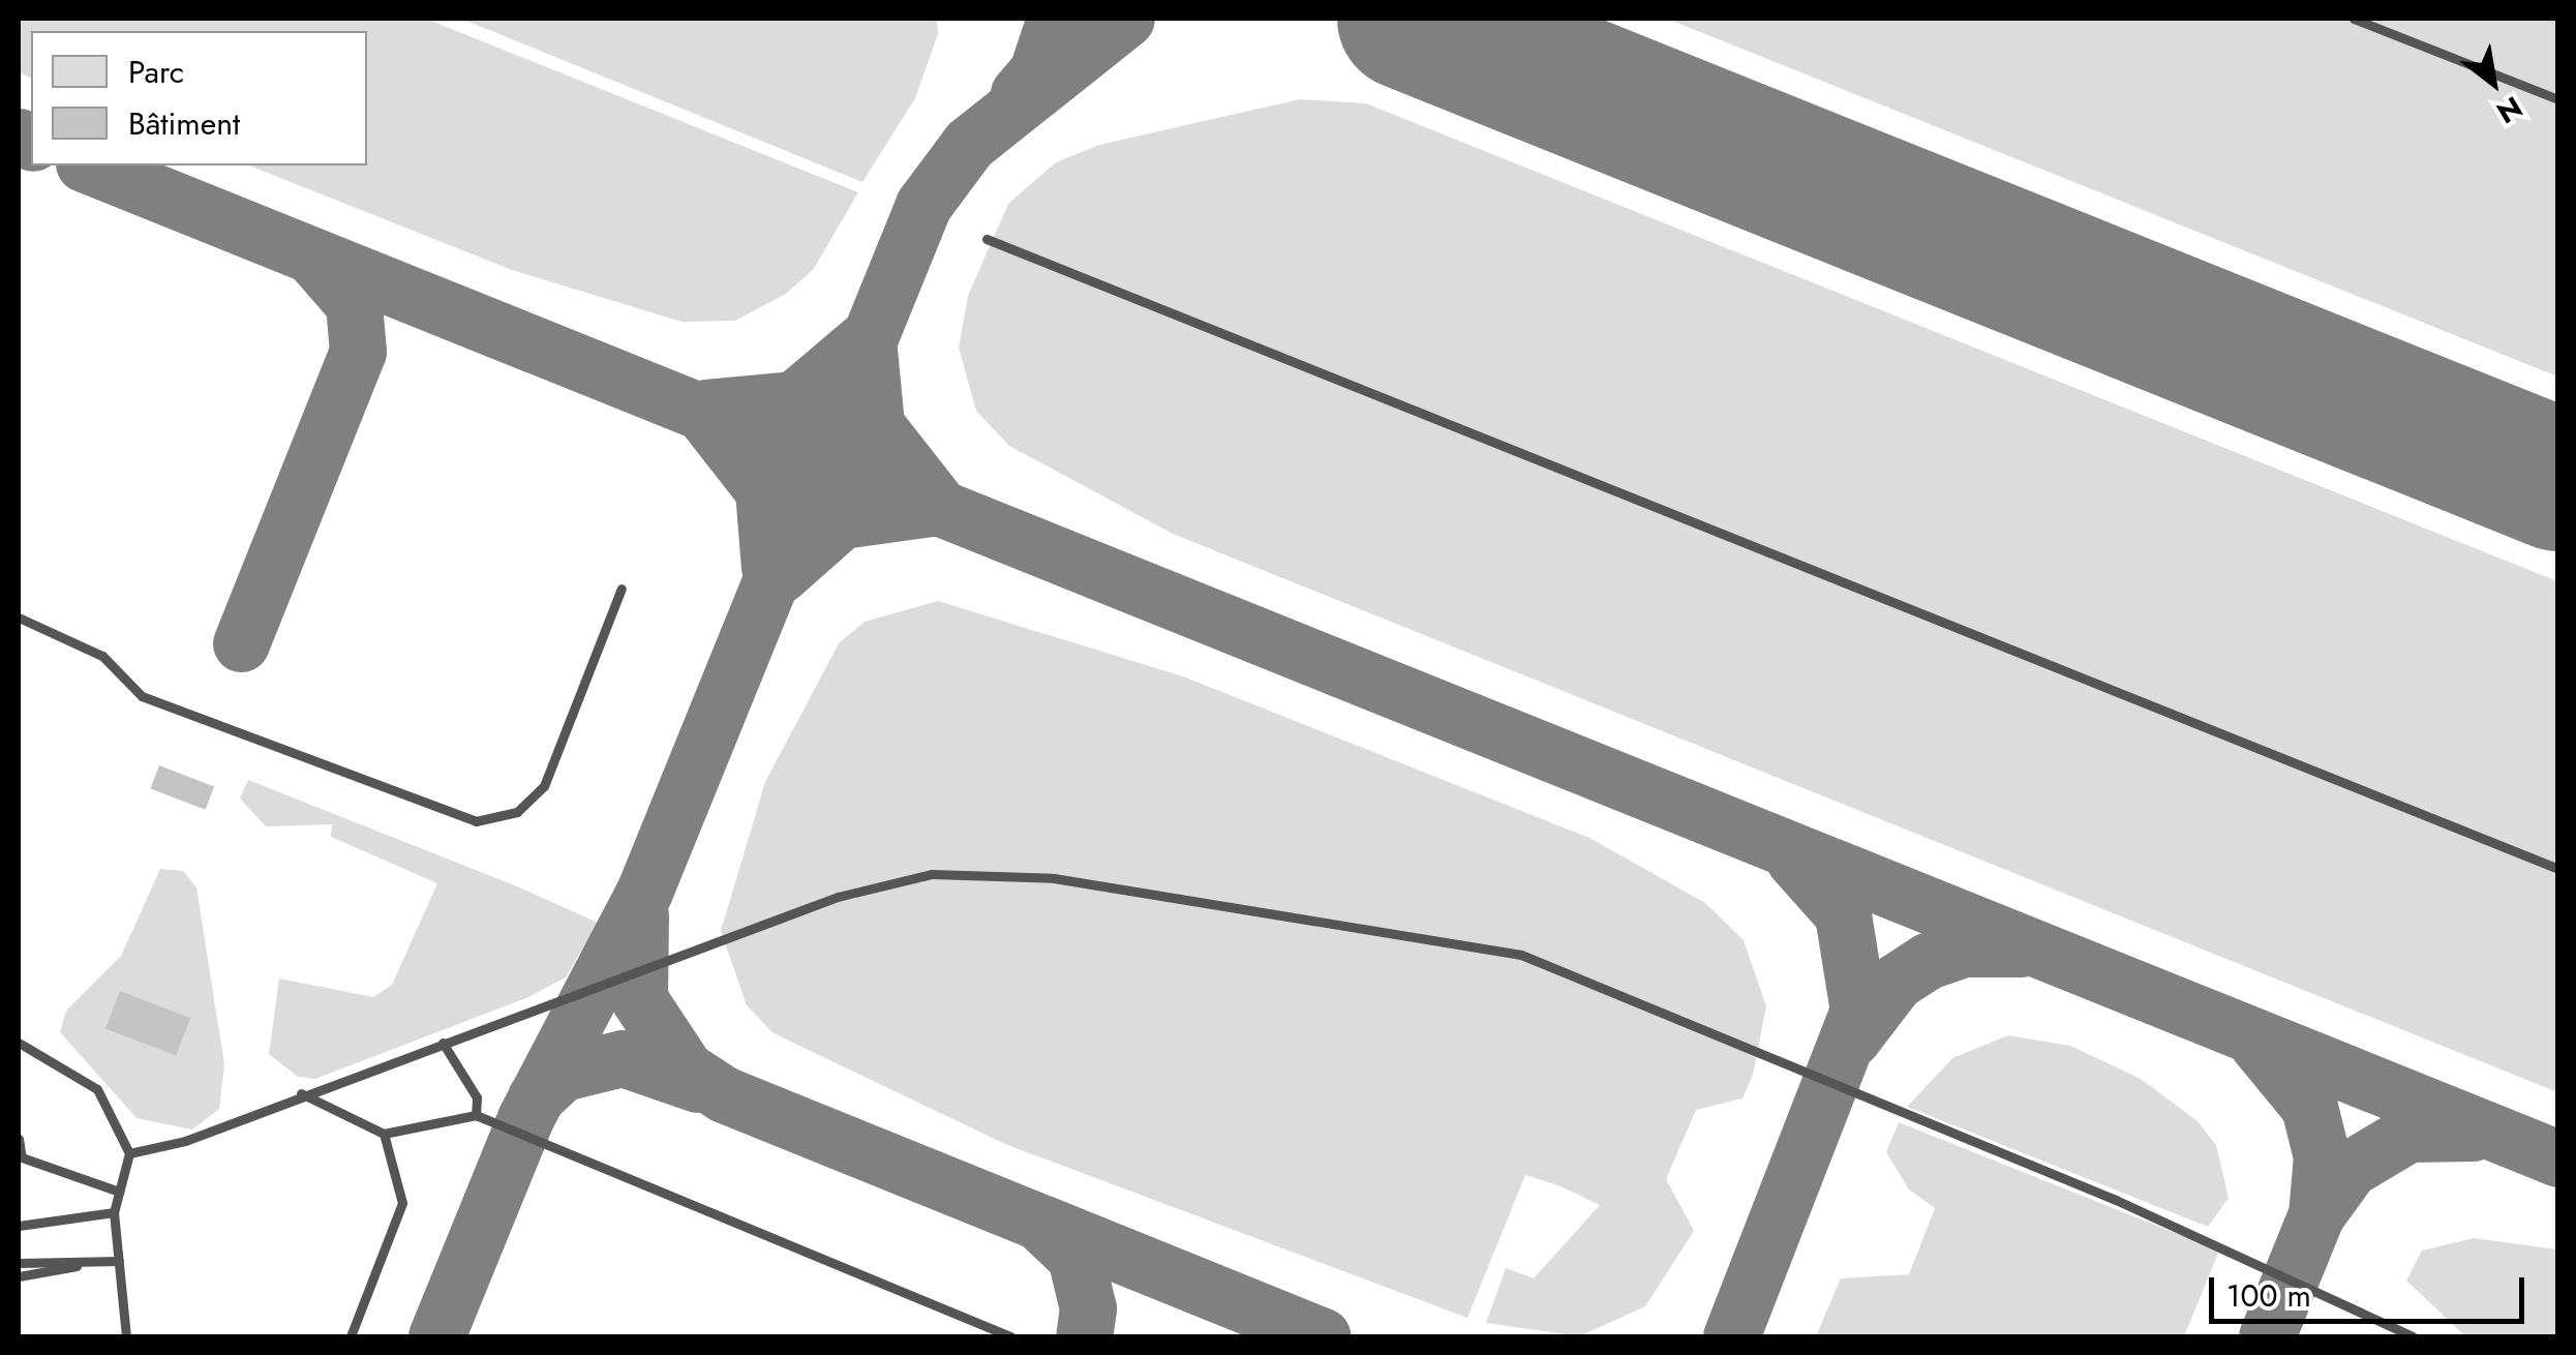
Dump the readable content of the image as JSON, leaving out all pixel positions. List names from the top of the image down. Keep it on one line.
{"legend":["Parc","Bâtiment"],"scale_bar":"100 m","north":"bottom right"}
